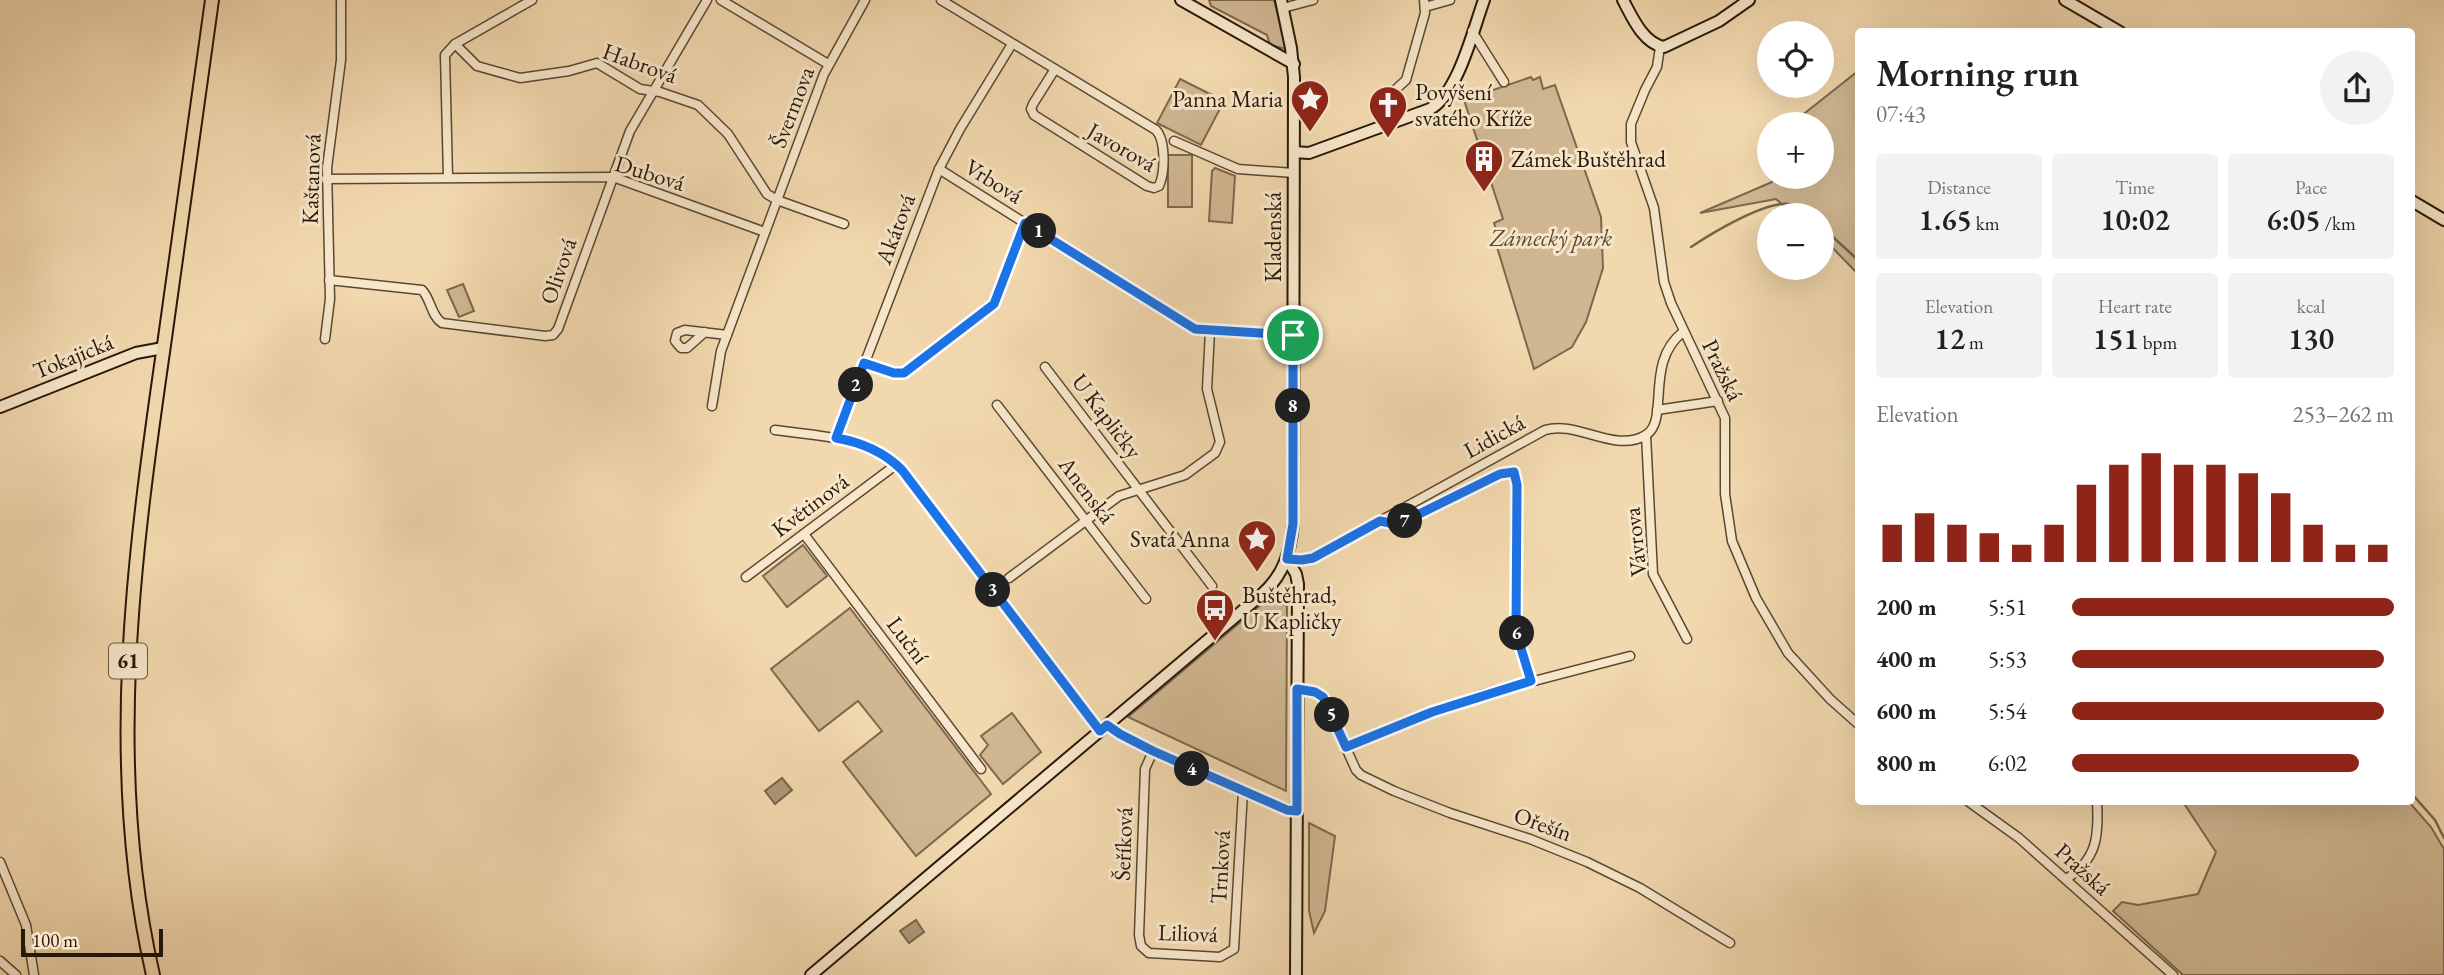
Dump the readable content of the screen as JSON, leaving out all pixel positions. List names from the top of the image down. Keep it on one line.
{"streets":{"main road":["61"],"street":["Habrová","Švermova","Javorová","Dubová","Kaštanová","Vrbová","Akátová","Kladenská","Olivová","Tokajická","Pražská","U Kapličky","Lidická","Anenská","Květinová","Vávrova","Luční","Ořešín","Šeříková","Trnková","Liliová"]},"crossings":[["Habrová","Švermova"],["Habrová","Olivová"],["Švermova","Dubová"],["Javorová","Akátová"],["Javorová","Kladenská"],["Dubová","Kaštanová"],["Dubová","Olivová"],["Kaštanová","Olivová"],["Vrbová","Akátová"],["Vrbová","Kladenská"],["Vrbová","U Kapličky"],["Kladenská","Lidická"],["Tokajická","61"],["U Kapličky","Anenská"],["Lidická","Vávrova"],["Květinová","Luční"],["Šeříková","Liliová"],["Trnková","Liliová"]],"parks":["Zámecký park"],"places":{"place":["Panna Maria","Svatá Anna"],"church":["Povýšení svatého Kříže"],"building":["Zámek Buštěhrad"],"bus stop":["Buštěhrad, U Kapličky"]},"scale_bar":"100 m","page":{"map_buttons":["+","−"],"heading":["Morning run","07:43"],"stats":[["Distance","1.65 km"],["Time","10:02"],["Pace","6:05 /km"],["Elevation","12 m"],["Heart rate","151 bpm"],["kcal","130"]],"pins":["1","2","8","7","3","6","5","4"],"chart":["Elevation","253–262 m"],"list":[{"name":"200 m","note":"5:51"},{"name":"400 m","note":"5:53"},{"name":"600 m","note":"5:54"},{"name":"800 m","note":"6:02"}],"scale":"100 m"}}
